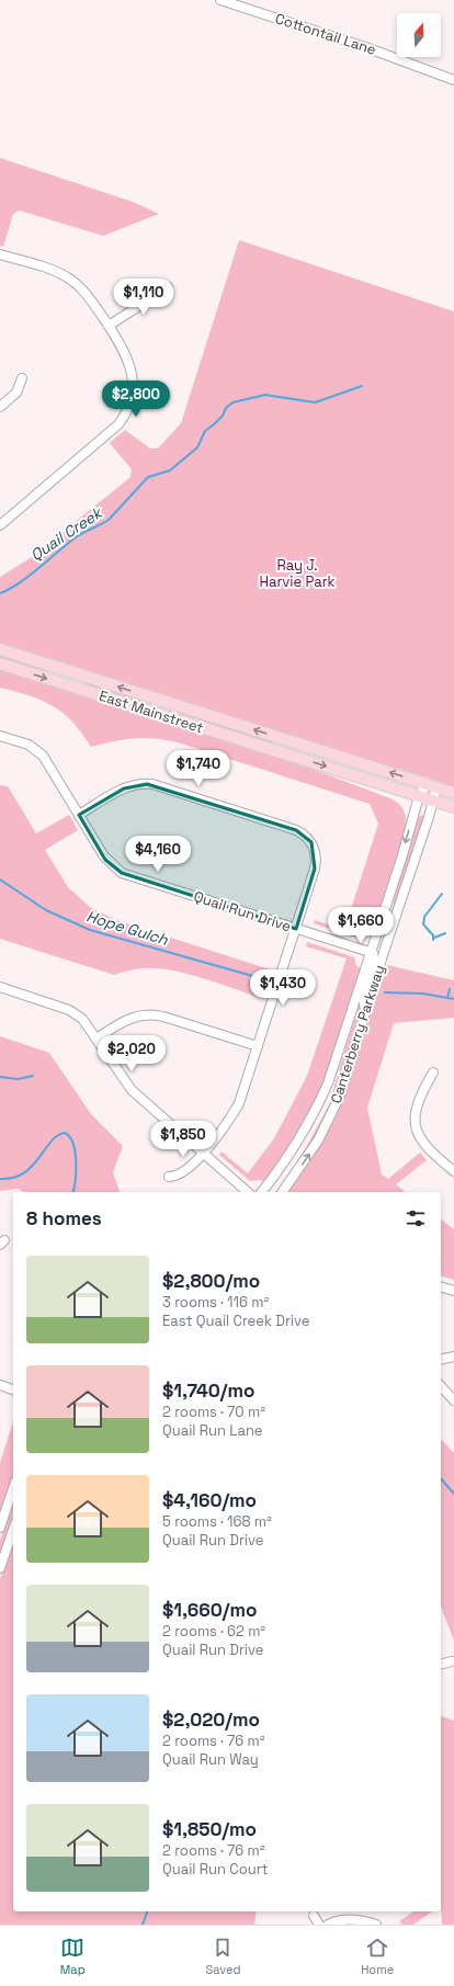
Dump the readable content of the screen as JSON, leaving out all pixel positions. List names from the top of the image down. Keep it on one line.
{"streets":{"main road":["East Mainstreet"],"street":["Cottontail Lane","Quail Run Drive","Canterberry Parkway"]},"crossings":[["East Mainstreet","Canterberry Parkway"],["Quail Run Drive","Canterberry Parkway"]],"water":["Quail Creek","Hope Gulch"],"parks":["Ray J. Harvie Park"],"north":"top","page":{"price":["$1,110","$2,800","$1,740","$4,160","$1,660","$1,430","$2,020","$1,850"],"heading":"8 homes","list":[{"name":"$2,800/mo","note":"3 rooms · 116 m² · East Quail Creek Drive"},{"name":"$1,740/mo","note":"2 rooms · 70 m² · Quail Run Lane"},{"name":"$4,160/mo","note":"5 rooms · 168 m² · Quail Run Drive"},{"name":"$1,660/mo","note":"2 rooms · 62 m² · Quail Run Drive"},{"name":"$2,020/mo","note":"2 rooms · 76 m² · Quail Run Way"},{"name":"$1,850/mo","note":"2 rooms · 76 m² · Quail Run Court"}],"tabs":["Map","Saved","Home"]}}
